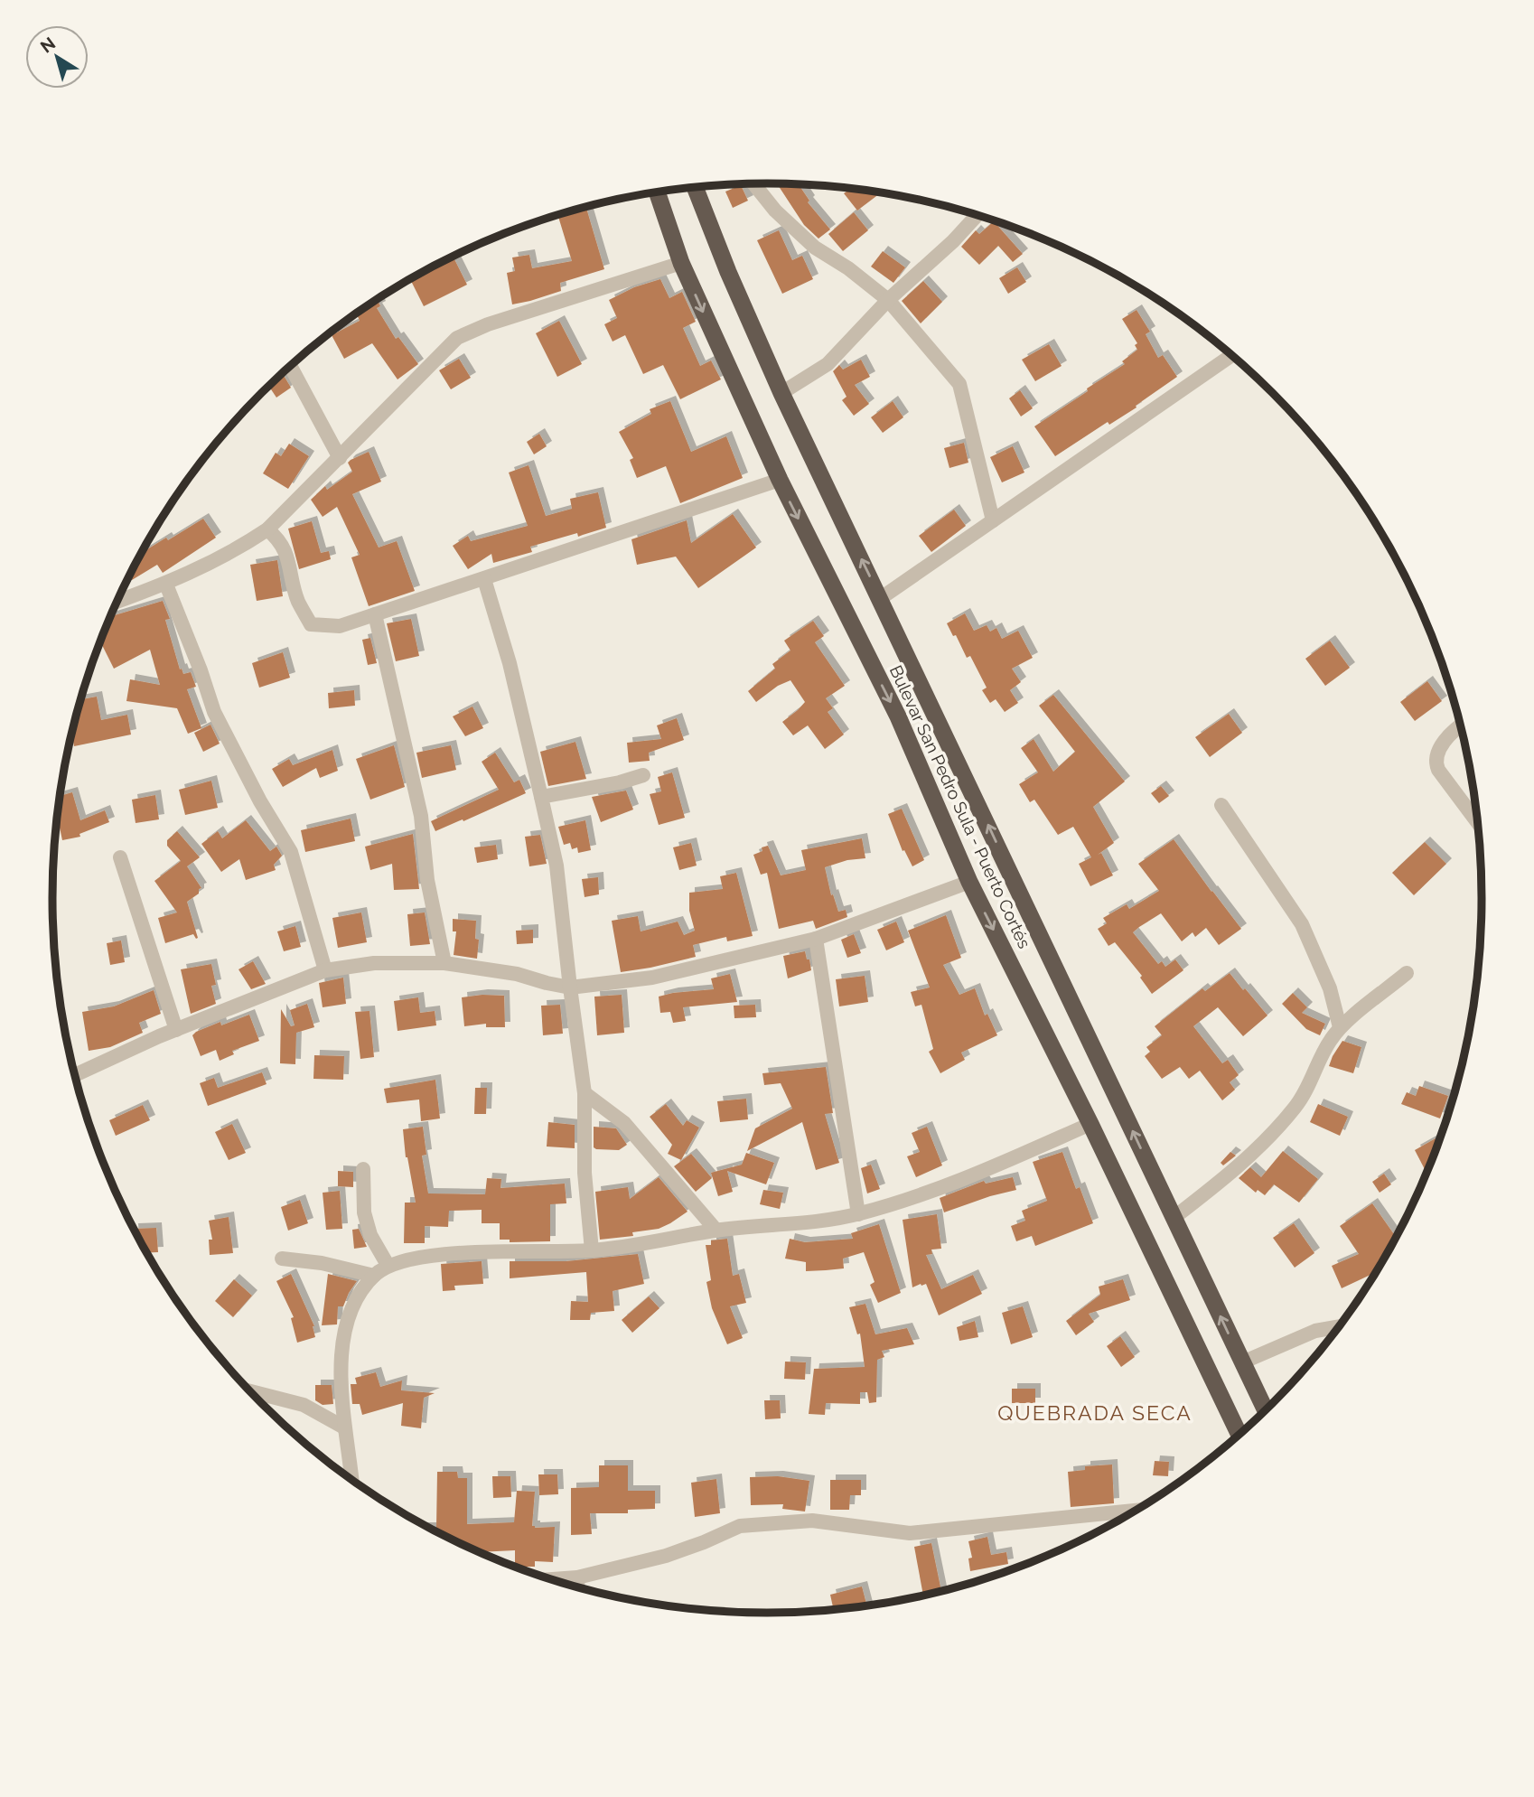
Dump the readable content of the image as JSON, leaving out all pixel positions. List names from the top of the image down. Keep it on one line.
{"streets":{"highway":["Bulevar San Pedro Sula - Puerto Cortés"]},"districts":["QUEBRADA SECA"],"north":"top left"}
